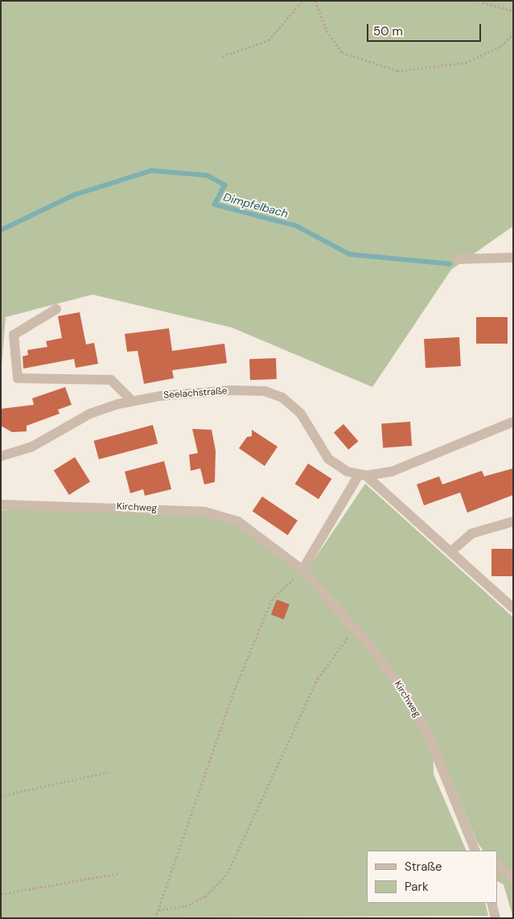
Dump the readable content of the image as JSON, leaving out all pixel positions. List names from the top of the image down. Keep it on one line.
{"streets":{"street":["Seelachstraße","Kirchweg"]},"water":["Dimpfelbach"],"legend":["Straße","Park"],"scale_bar":"50 m"}
